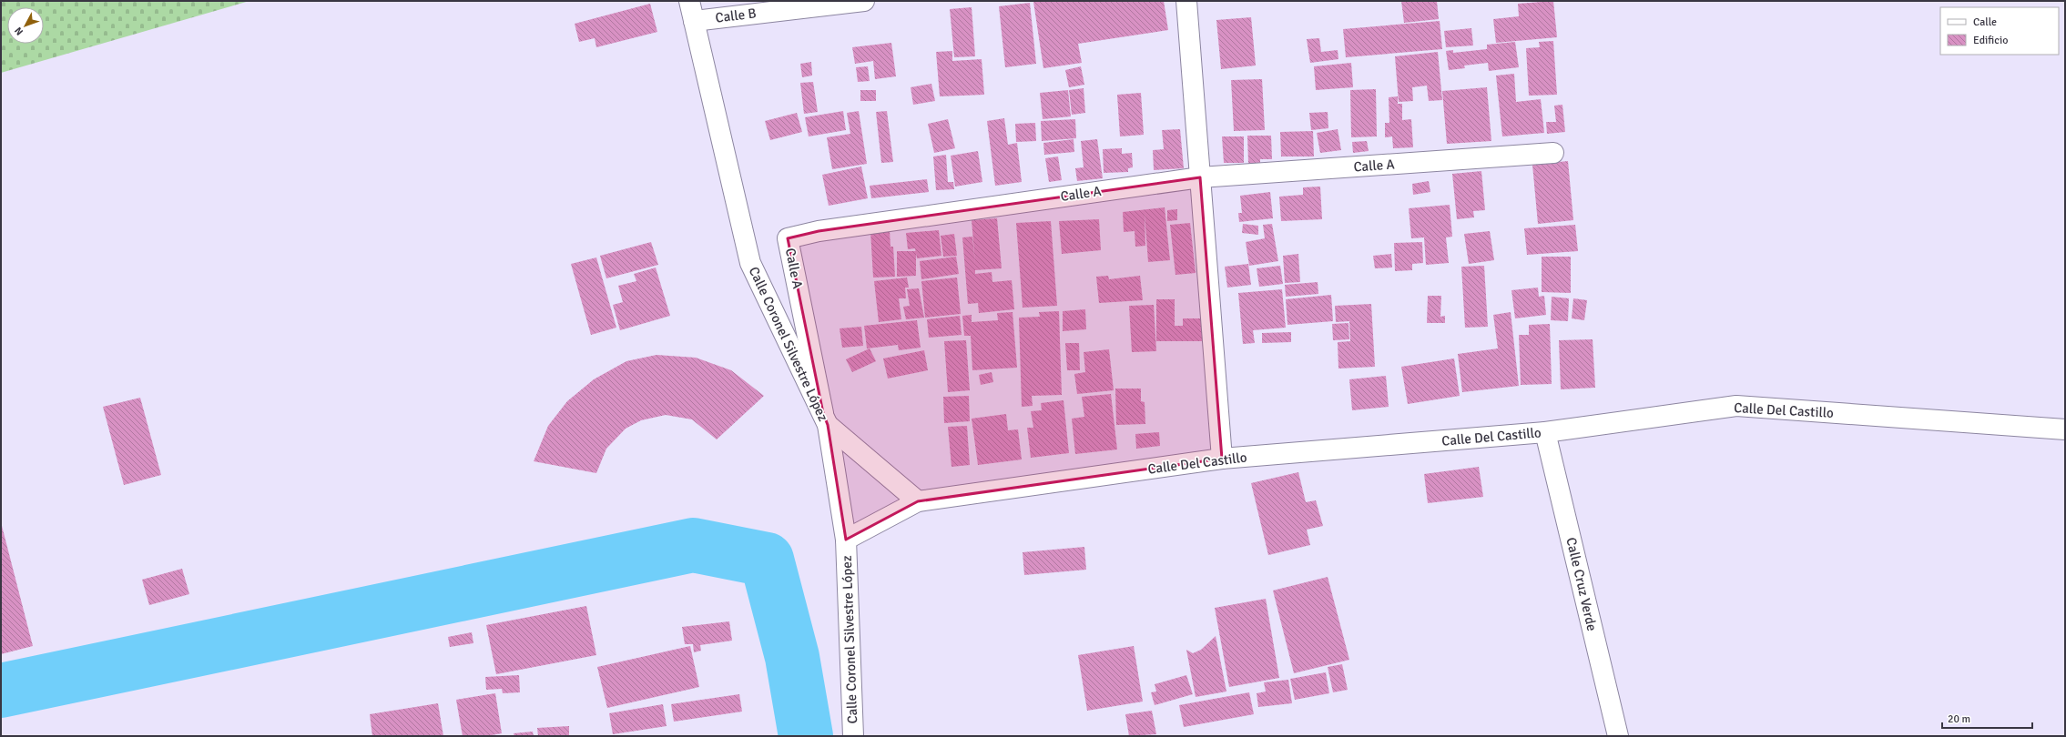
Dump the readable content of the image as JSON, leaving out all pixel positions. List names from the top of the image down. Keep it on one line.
{"streets":{"street":["Calle B","Calle A","Calle Coronel Silvestre López","Calle Del Castillo","Calle Cruz Verde"]},"crossings":[["Calle B","Calle Coronel Silvestre López"],["Calle A","Calle Coronel Silvestre López"],["Calle Coronel Silvestre López","Calle Del Castillo"],["Calle Del Castillo","Calle Cruz Verde"]],"legend":["Calle","Edificio"],"scale_bar":"20 m","north":"bottom left"}
